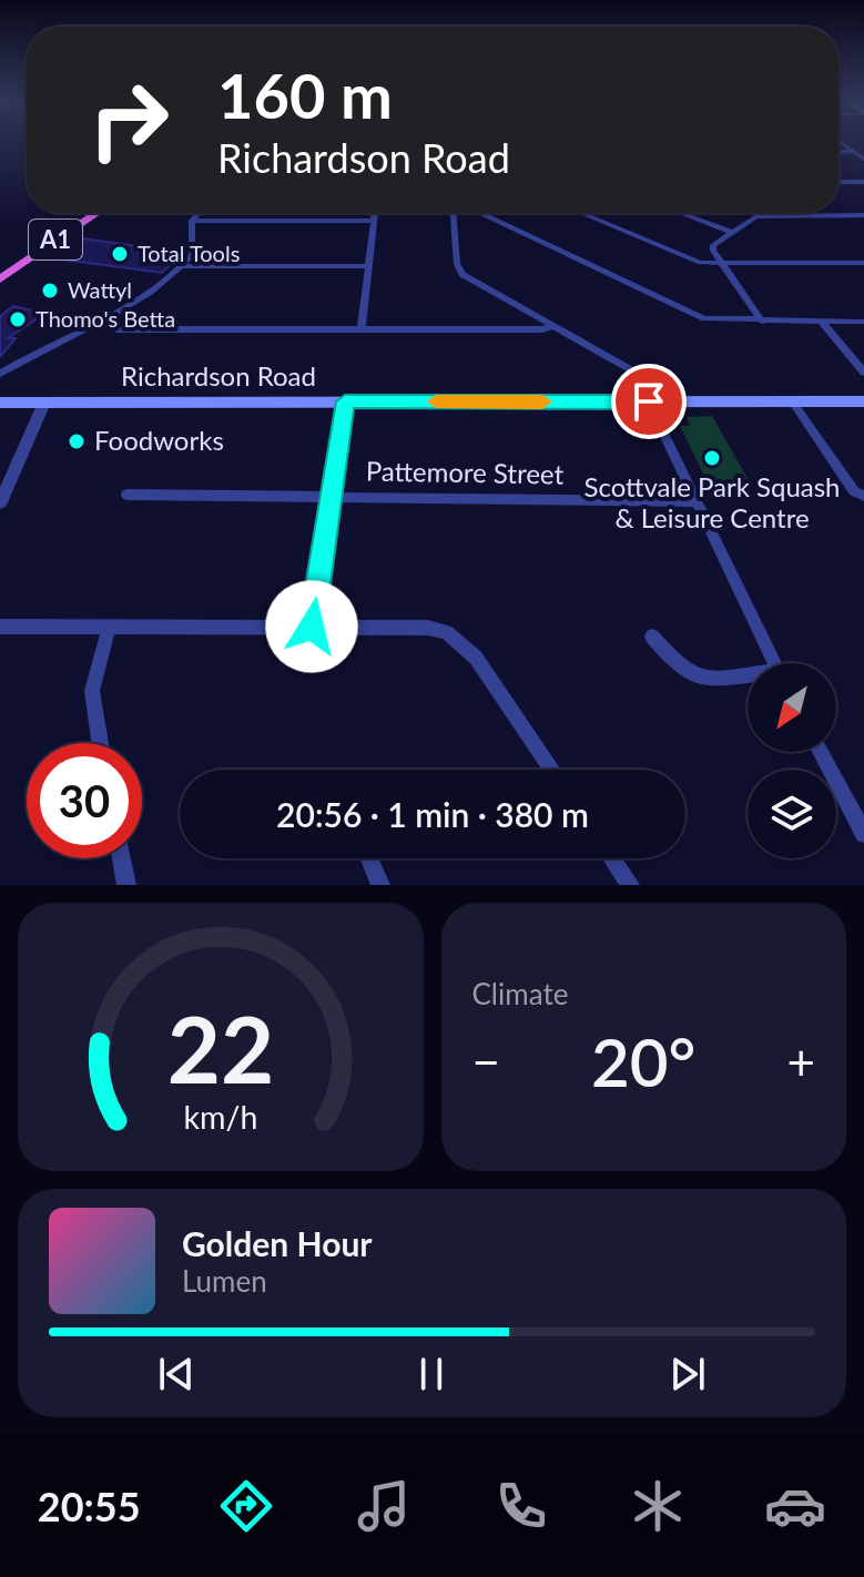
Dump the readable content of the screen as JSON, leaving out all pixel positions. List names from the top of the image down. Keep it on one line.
{"streets":{"highway":["A1"],"main road":["Richardson Road"],"street":["Pattemore Street"]},"places":["Total Tools","Wattyl","Thomo's Betta","Foodworks","Scottvale Park Squash & Leisure Centre"],"north":"bottom left","page":{"turn":["160 m","Richardson Road"],"limit":"30","trip":"20:56 · 1 min · 380 m","tile":"Climate","heat":["−","20°","+"],"song":["Golden Hour","Lumen"],"tabs":"20:55","gauge":["22","km/h"]}}
